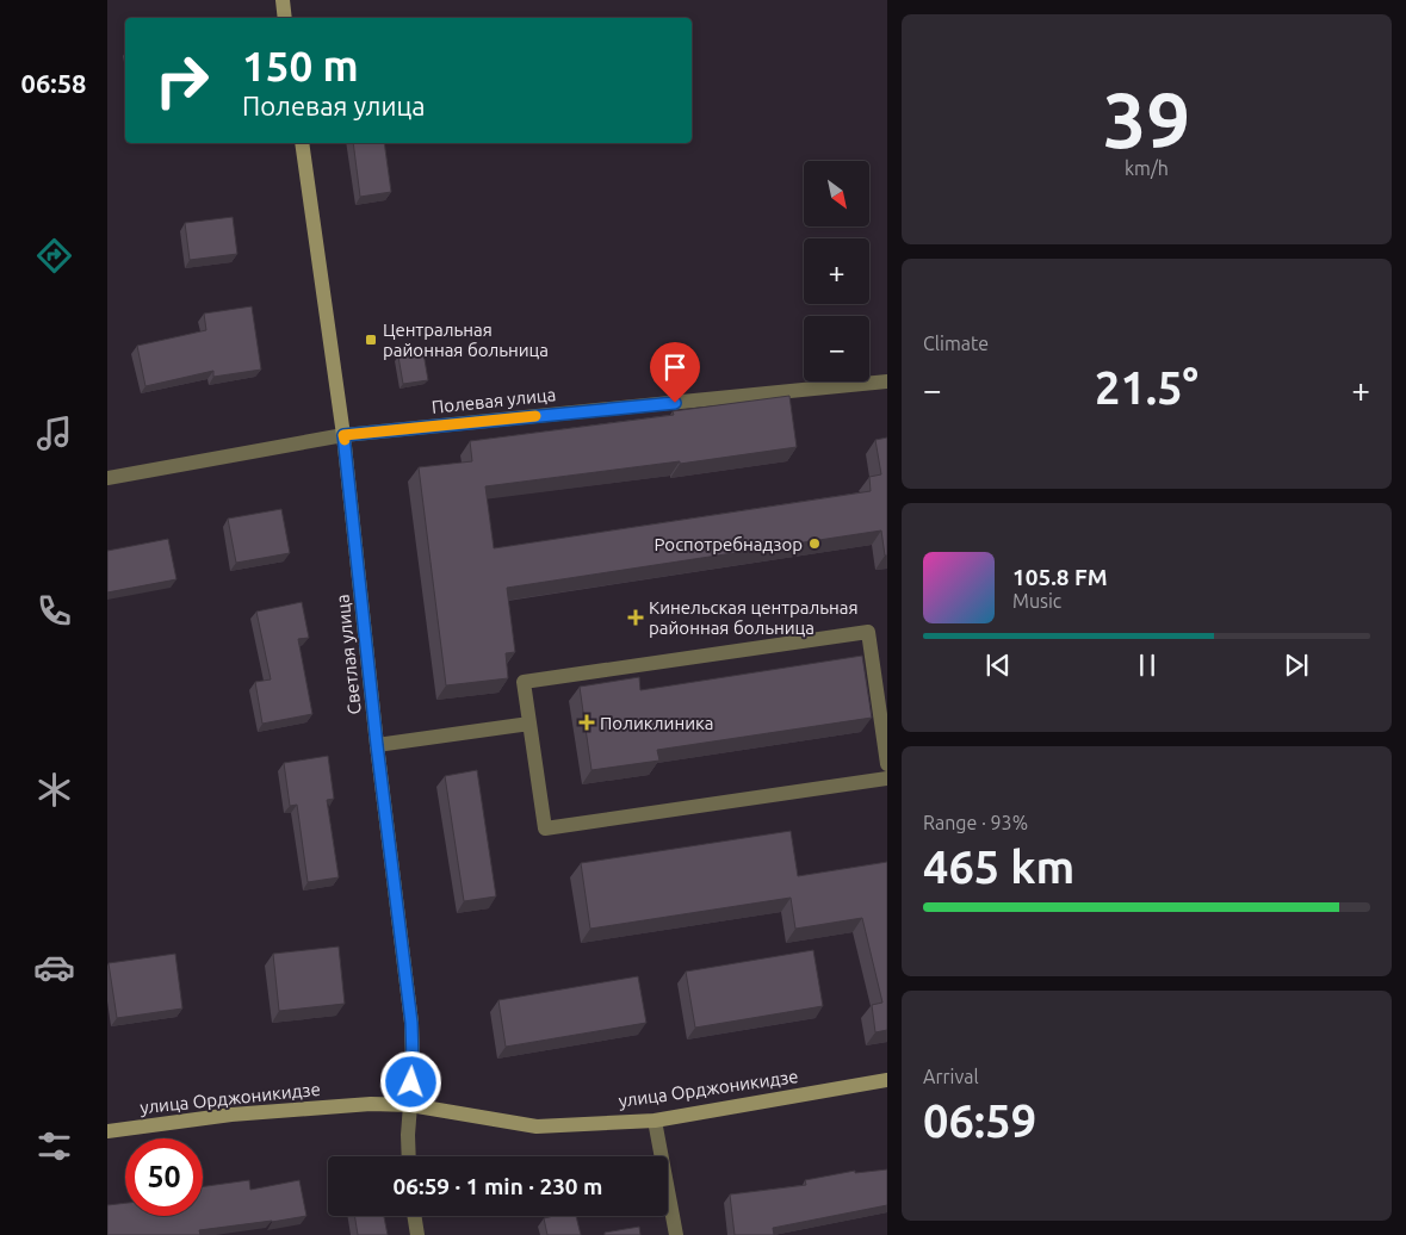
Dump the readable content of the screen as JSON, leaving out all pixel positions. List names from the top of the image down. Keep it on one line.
{"streets":{"main road":["Светлая улица","улица Орджоникидзе"],"street":["Полевая улица"]},"crossings":[["Полевая улица","Светлая улица"],["Светлая улица","улица Орджоникидзе"]],"places":{"transit":["Центральная районная больница"],"other":["Роспотребнадзор"],"health":["Кинельская центральная районная больница","Поликлиника"]},"north":"bottom right","page":{"tabs":"06:58","tile":[["39","km/h"],"Climate",["Range · 93%","465 km"],["Arrival","06:59"]],"turn":["150 m","Полевая улица"],"map_buttons":["+","−"],"heat":["−","21.5°","+"],"song":["105.8 FM","Music"],"limit":"50","trip":"06:59 · 1 min · 230 m"}}
